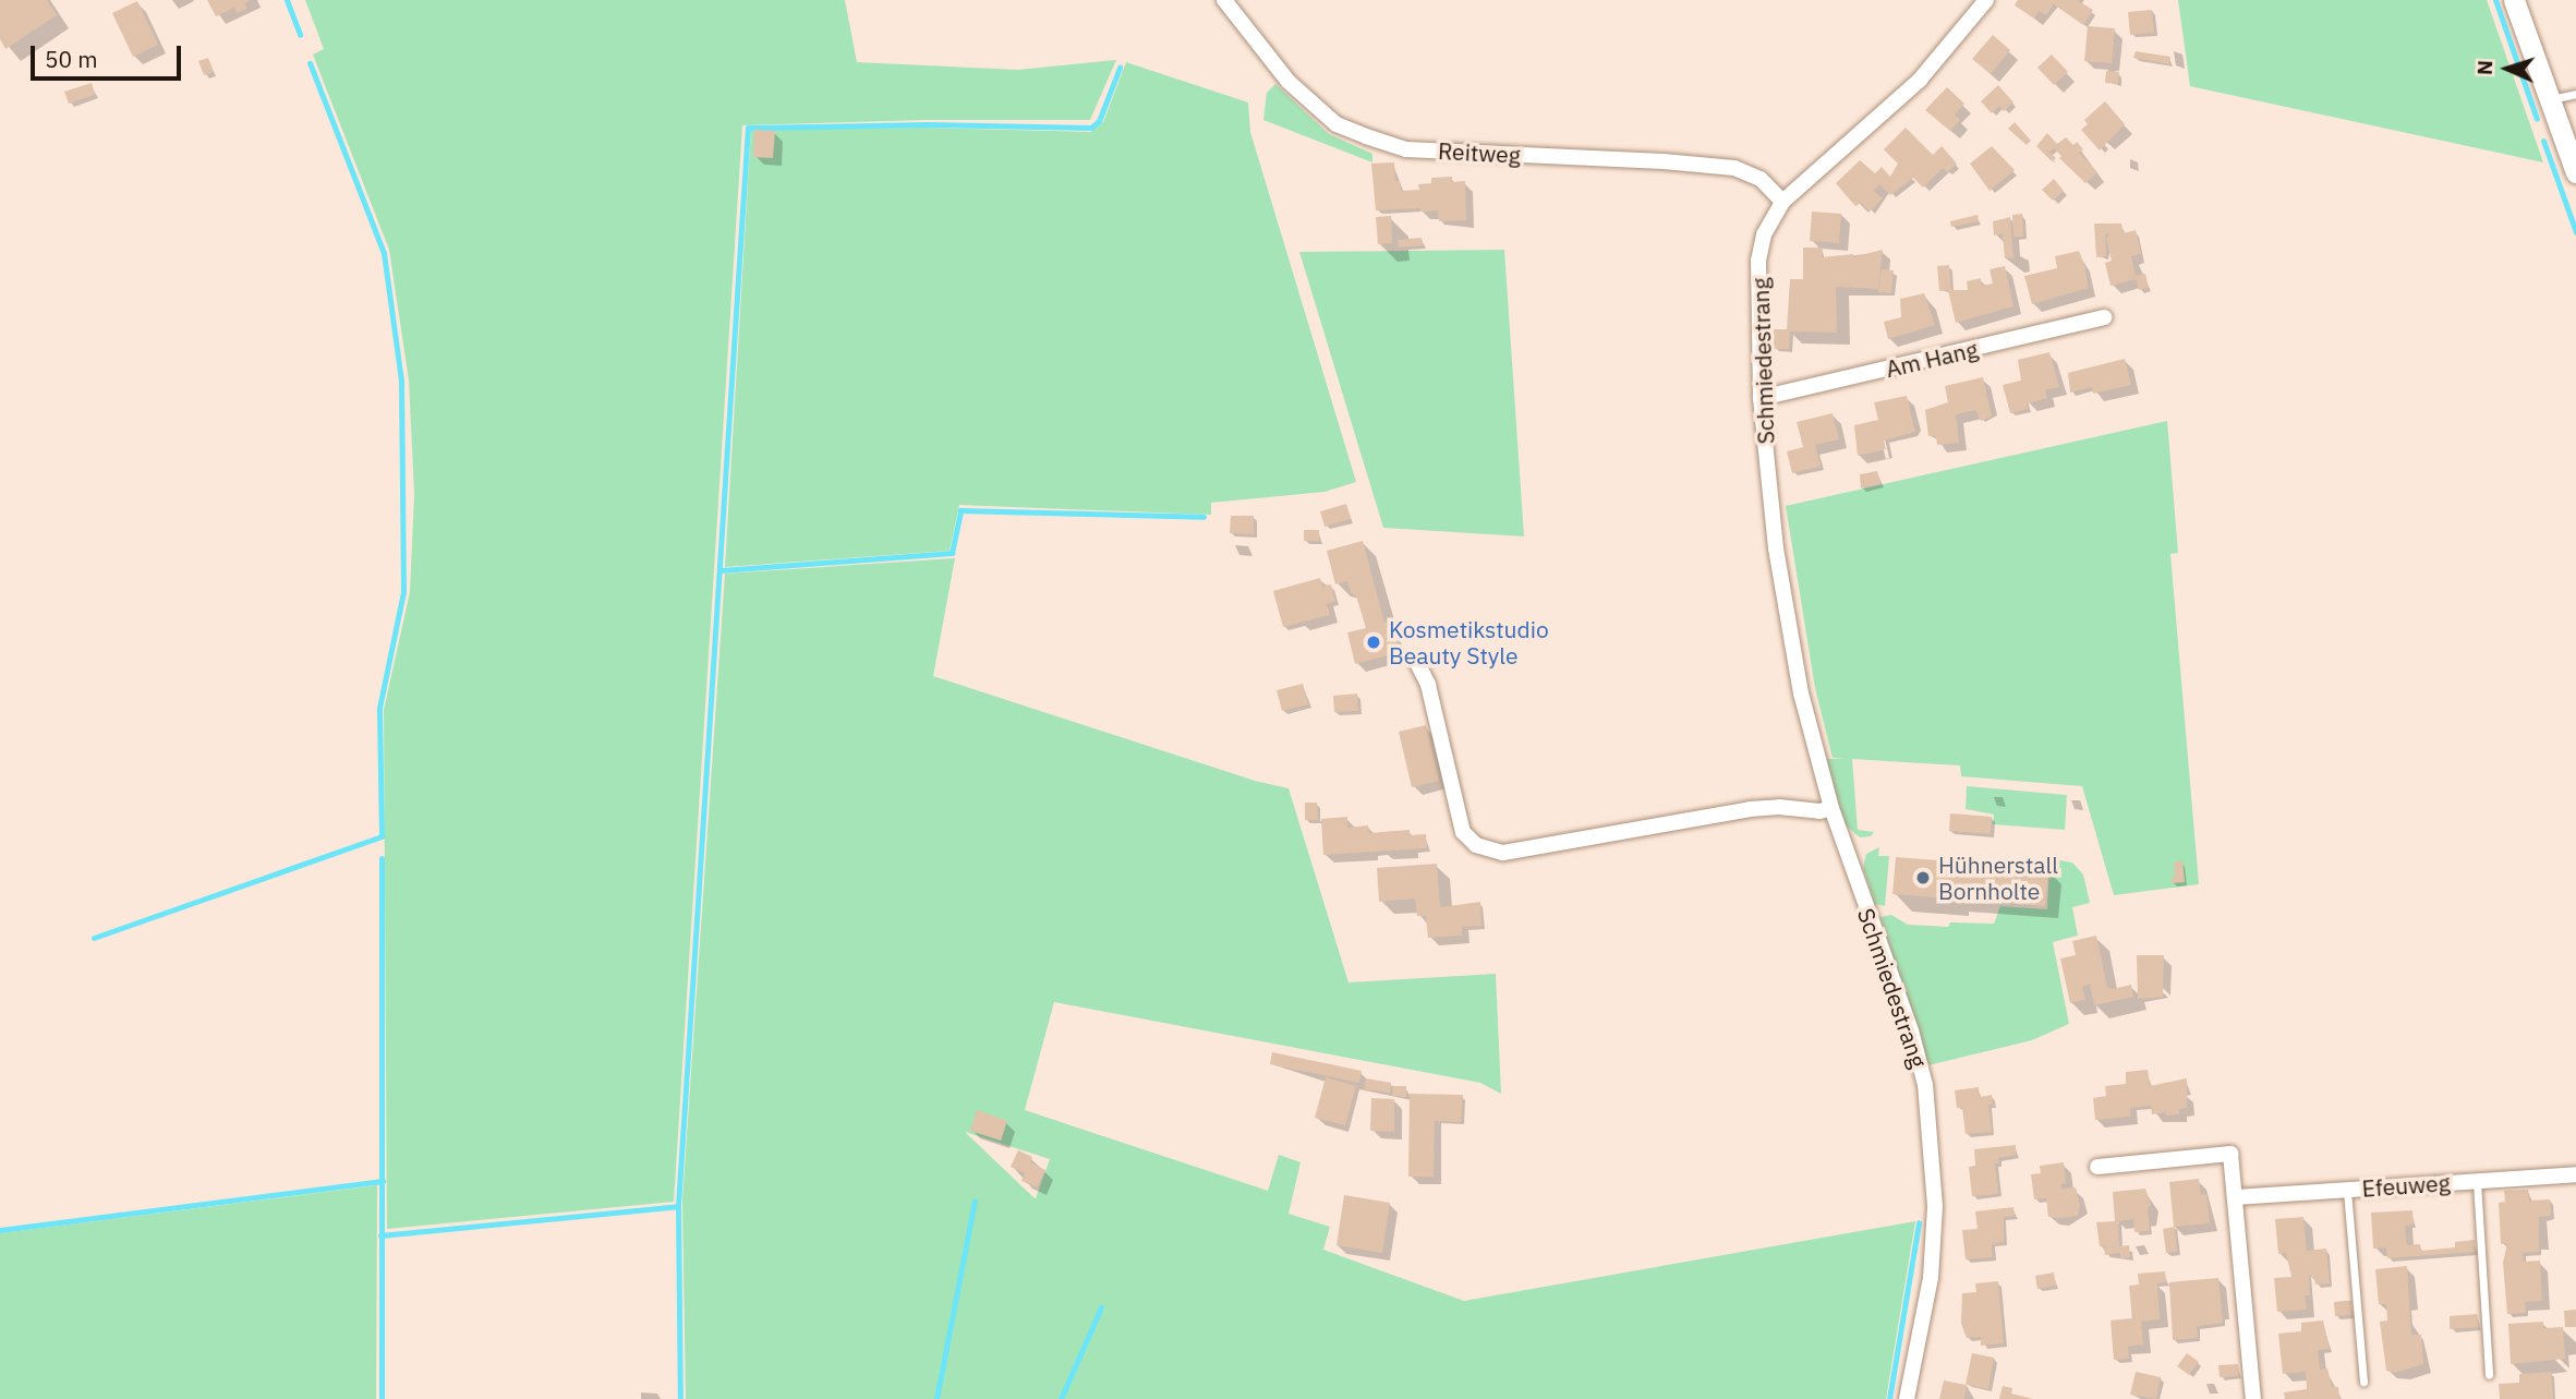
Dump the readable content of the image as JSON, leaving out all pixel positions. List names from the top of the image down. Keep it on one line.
{"streets":{"street":["Reitweg","Am Hang","Schmiedestrang","Efeuweg"]},"crossings":[["Reitweg","Schmiedestrang"],["Am Hang","Schmiedestrang"]],"places":["Kosmetikstudio Beauty Style","Hühnerstall Bornholte"],"scale_bar":"50 m","north":"left"}
